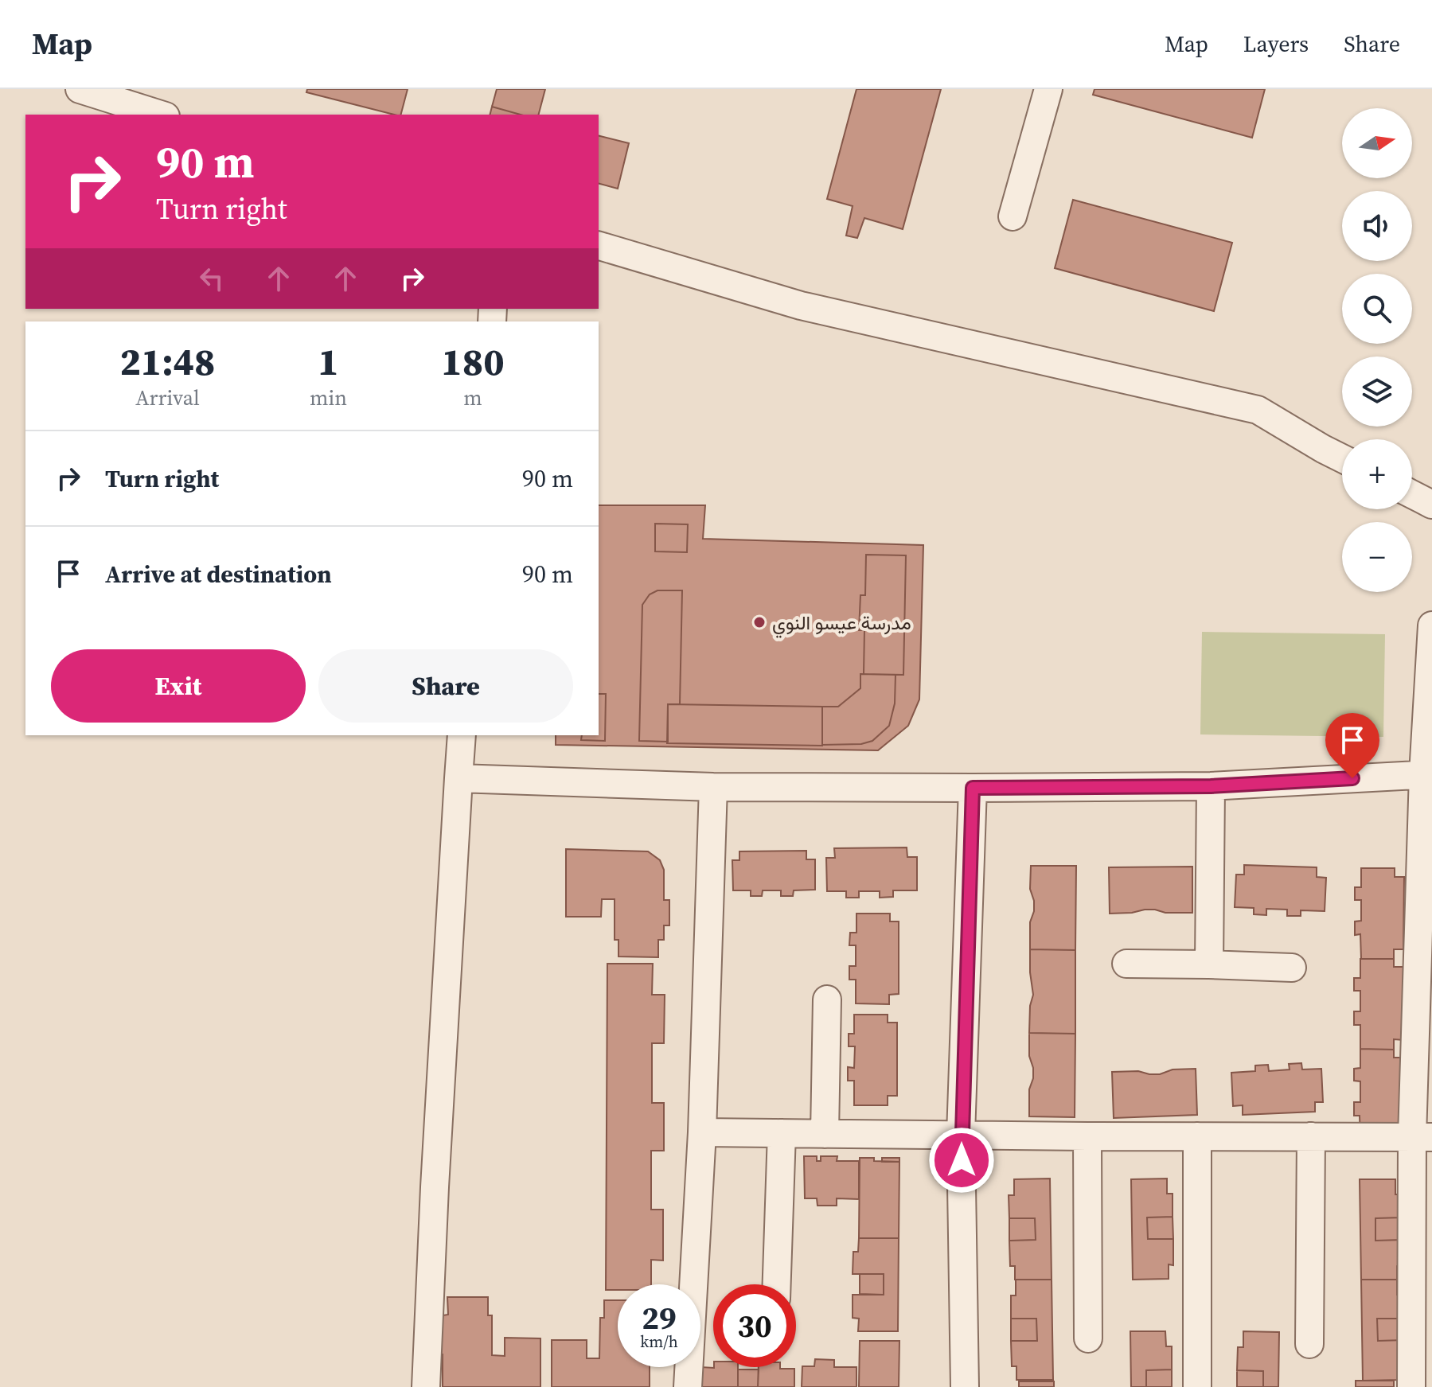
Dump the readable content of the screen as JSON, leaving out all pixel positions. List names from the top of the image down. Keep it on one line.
{"places":["مدرسة عيسو النوي"],"north":"right","page":{"header":"Map","nav":["Map","Layers","Share"],"map_buttons":["+","−"],"turn":["90 m","Turn right"],"eta":["21:48","Arrival","1","min","180","m"],"list":[{"name":"Turn right","value":"90 m"},{"name":"Arrive at destination","value":"90 m"}],"buttons":["Exit","Share"],"speed":"29 km/h","limit":"30"}}
